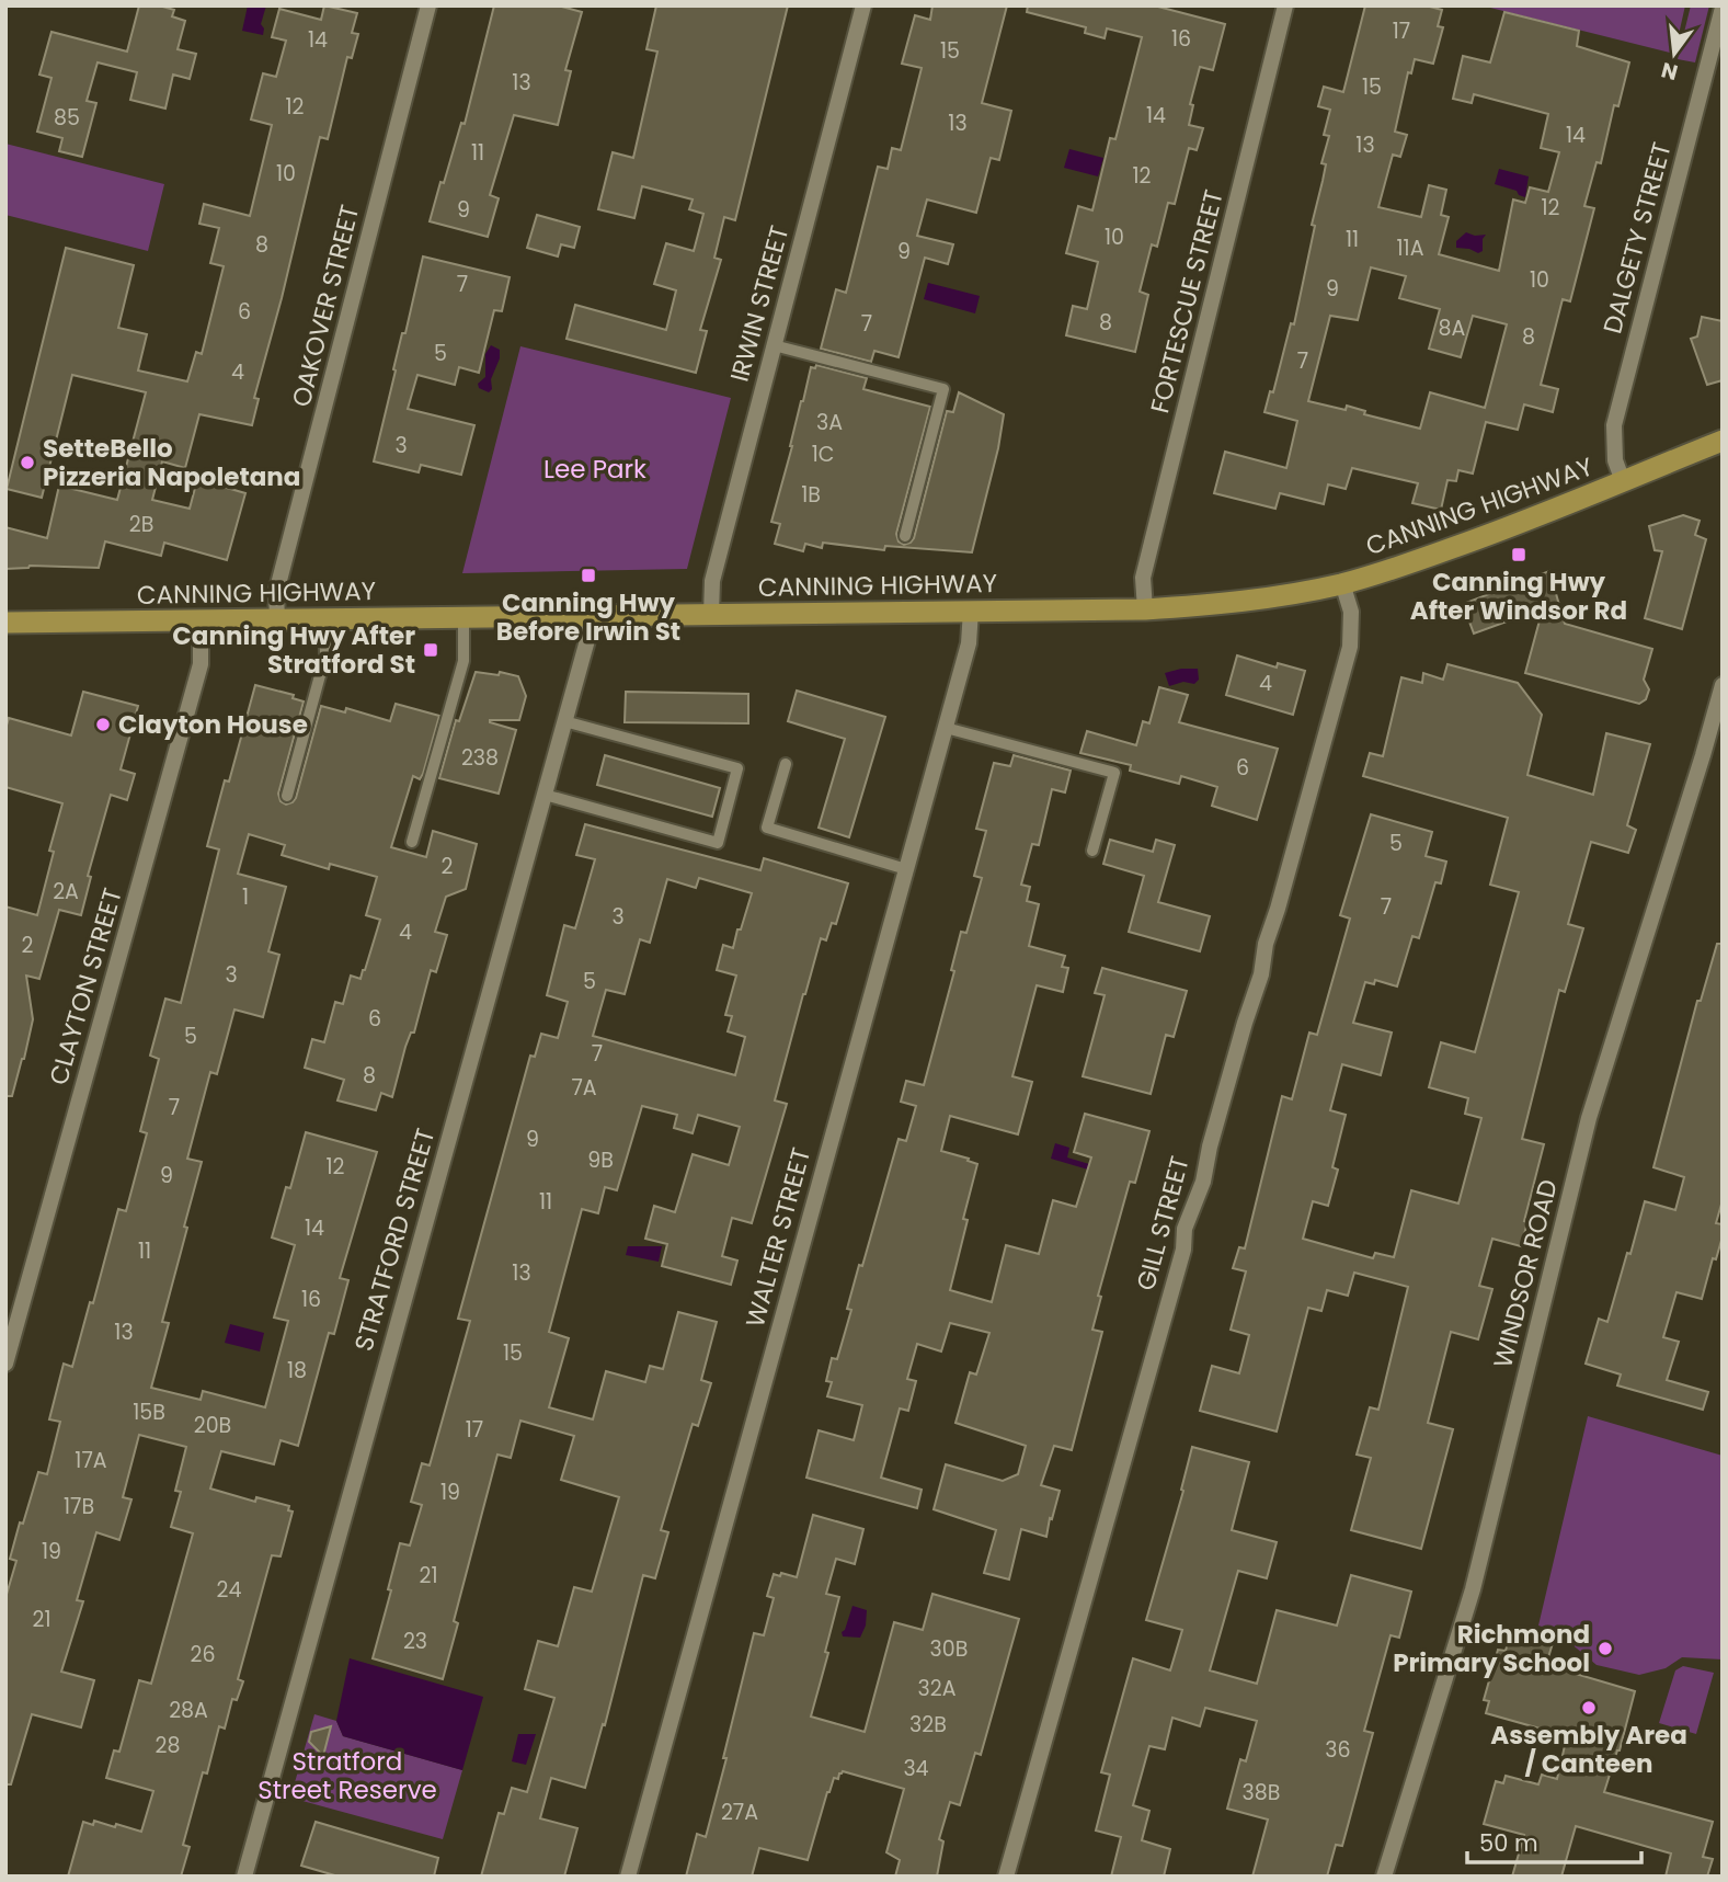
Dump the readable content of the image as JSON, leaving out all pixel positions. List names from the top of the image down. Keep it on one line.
{"streets":{"highway":["CANNING HIGHWAY"],"street":["DALGETY STREET","FORTESCUE STREET","IRWIN STREET","OAKOVER STREET","CLAYTON STREET","GILL STREET","WALTER STREET","STRATFORD STREET","WINDSOR ROAD"]},"crossings":[["DALGETY STREET","CANNING HIGHWAY"],["FORTESCUE STREET","CANNING HIGHWAY"],["IRWIN STREET","CANNING HIGHWAY"],["OAKOVER STREET","CANNING HIGHWAY"],["CANNING HIGHWAY","CLAYTON STREET"],["CANNING HIGHWAY","GILL STREET"],["CANNING HIGHWAY","WALTER STREET"],["CANNING HIGHWAY","STRATFORD STREET"]],"parks":["Lee Park","Stratford Street Reserve"],"places":{"other":["SetteBello Pizzeria Napoletana","Clayton House","Richmond Primary School","Assembly Area / Canteen"],"transit":["Canning Hwy After Windsor Rd","Canning Hwy Before Irwin St","Canning Hwy After Stratford St"]},"house_numbers":["17","16","14","15","13","15","12","14","85","13","14","13","11","10","12","12","9","10","11","8","11A","9","10","7","9","6","8","7","8A","8","5","7","4","3A","3","1C","1B","2B","4","238","6","5","2","2A","1","7","3","4","2","3","5","6","5","7","8","7A","7","9","9B","12","9","11","14","11","13","16","13","15","18","15B","20B","17","17A","19","17B","19","21","24","21","23","30B","26","32A","28A","32B","28","36","34","38B","27A"],"scale_bar":"50 m","north":"bottom"}
